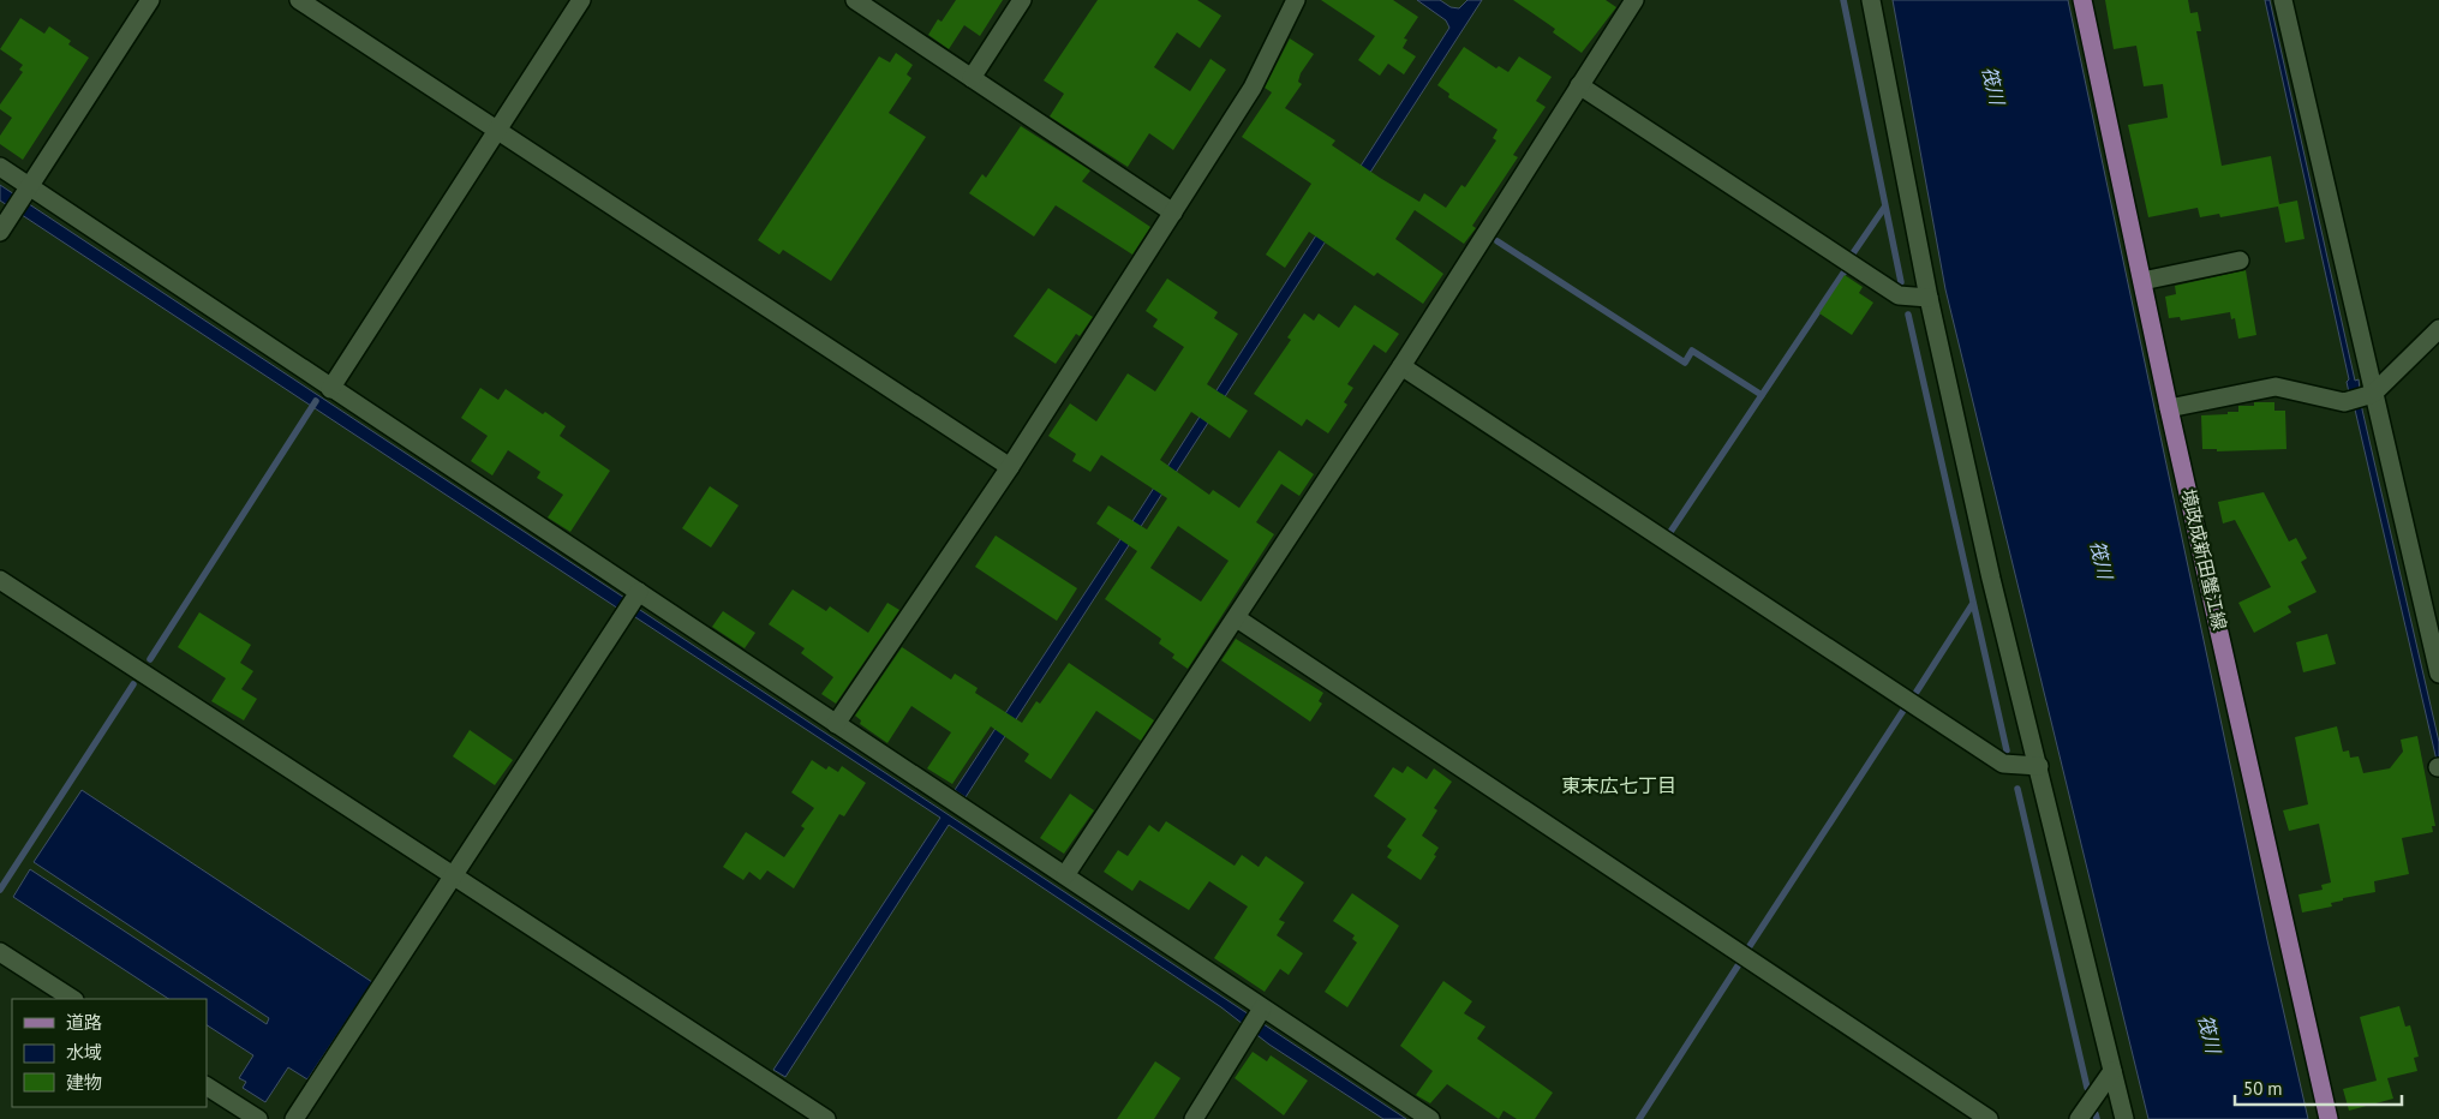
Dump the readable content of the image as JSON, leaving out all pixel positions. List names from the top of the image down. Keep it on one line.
{"streets":{"main road":["境政成新田蟹江線"]},"districts":["東末広七丁目"],"water":["筏川"],"legend":["道路","水域","建物"],"scale_bar":"50 m"}
